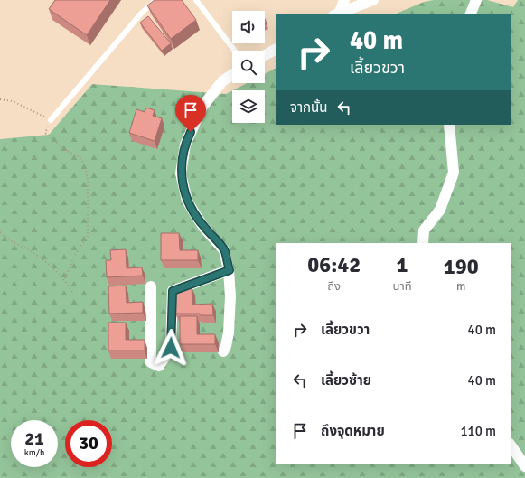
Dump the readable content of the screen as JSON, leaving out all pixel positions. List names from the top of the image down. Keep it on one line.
{"page":{"turn":["40 m","เลี้ยวขวา"],"then":"จากนั้น","eta":["06:42","ถึง","1","นาที","190","m"],"list":[{"name":"เลี้ยวขวา","value":"40 m"},{"name":"เลี้ยวซ้าย","value":"40 m"},{"name":"ถึงจุดหมาย","value":"110 m"}],"speed":"21 km/h","limit":"30"}}
